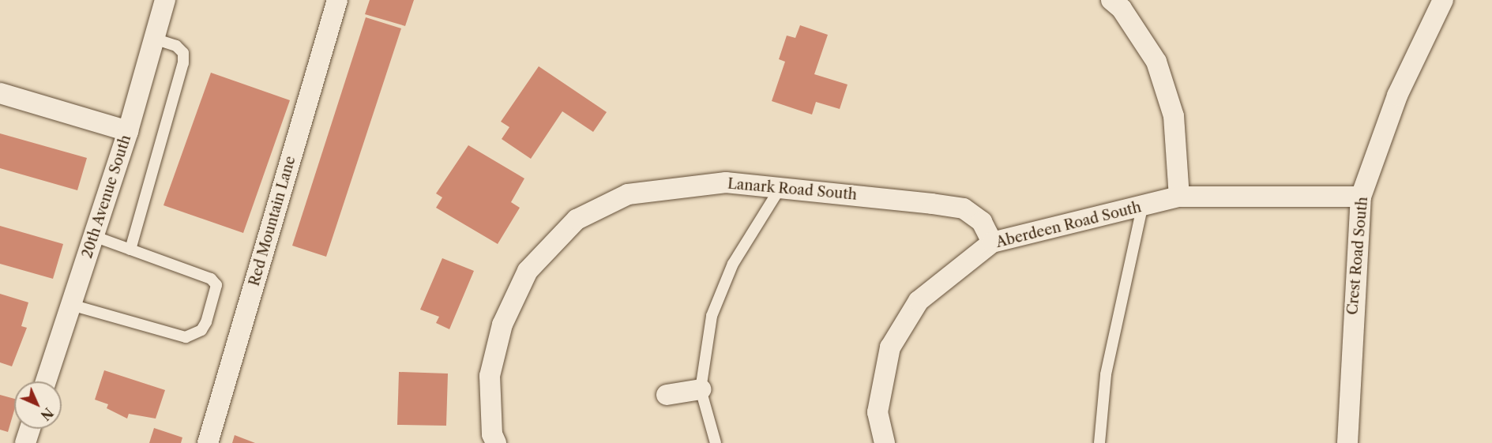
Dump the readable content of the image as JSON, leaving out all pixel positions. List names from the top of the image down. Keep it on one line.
{"streets":{"street":["Lanark Road South","20th Avenue South","Red Mountain Lane","Aberdeen Road South","Crest Road South"]},"crossings":[["Lanark Road South","Aberdeen Road South"],["Aberdeen Road South","Crest Road South"]],"north":"bottom right"}
